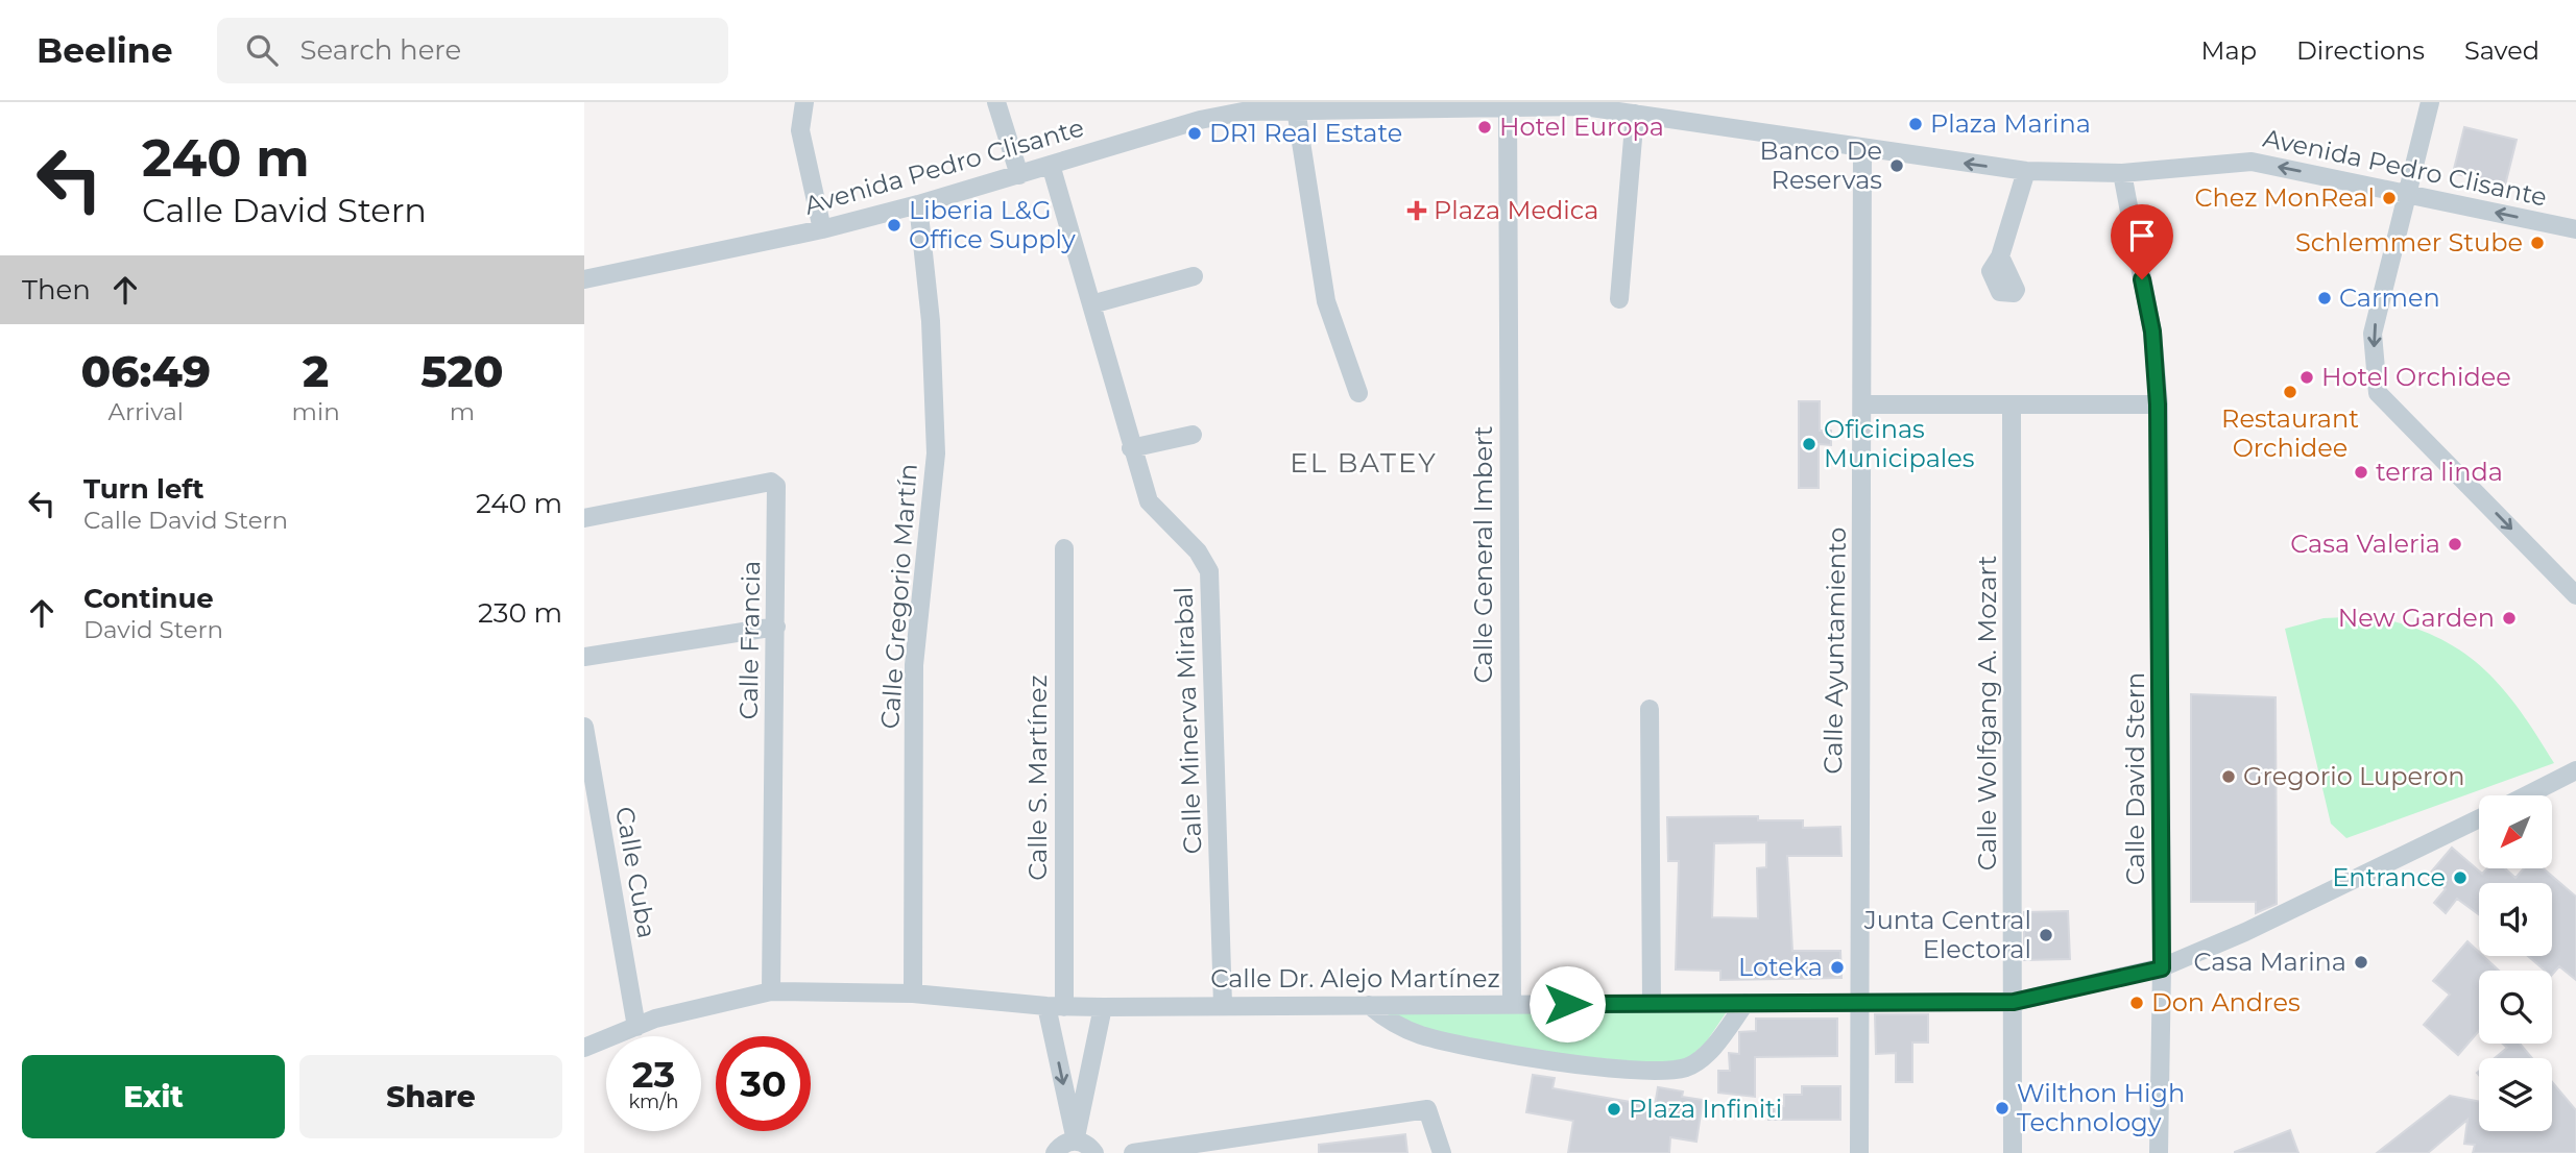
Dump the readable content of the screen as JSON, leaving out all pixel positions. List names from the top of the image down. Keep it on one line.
{"streets":{"street":["Avenida Pedro Clisante","Calle General Imbert","Calle Gregorio Martín","Calle Francia","Calle Ayuntamiento","Calle Wolfgang A. Mozart","Calle Minerva Mirabal","Calle S. Martínez","Calle David Stern","Calle Cuba","Calle Dr. Alejo Martínez"]},"crossings":[["Avenida Pedro Clisante","Calle General Imbert"],["Avenida Pedro Clisante","Calle Gregorio Martín"],["Avenida Pedro Clisante","Calle Ayuntamiento"],["Avenida Pedro Clisante","Calle Minerva Mirabal"],["Avenida Pedro Clisante","Calle David Stern"],["Calle General Imbert","Calle Dr. Alejo Martínez"],["Calle Gregorio Martín","Calle Dr. Alejo Martínez"],["Calle Francia","Calle Dr. Alejo Martínez"],["Calle Ayuntamiento","Calle Dr. Alejo Martínez"],["Calle Wolfgang A. Mozart","Calle Dr. Alejo Martínez"],["Calle Minerva Mirabal","Calle Dr. Alejo Martínez"],["Calle S. Martínez","Calle Dr. Alejo Martínez"],["Calle David Stern","Calle Dr. Alejo Martínez"],["Calle Cuba","Calle Dr. Alejo Martínez"]],"districts":["EL BATEY"],"places":{"other":["Plaza Marina","Hotel Europa","DR1 Real Estate","Banco De Reservas","Chez MonReal","Liberia L&G Office Supply","Schlemmer Stube","Carmen","Hotel Orchidee","Restaurant Orchidee","Oficinas Municipales","terra linda","Casa Valeria","New Garden","Gregorio Luperon","Entrance","Junta Central Electoral","Casa Marina","Loteka","Don Andres","Wilthon High Technology","Plaza Infiniti"],"health":["Plaza Medica"]},"north":"bottom left","page":{"header":"Beeline","search":"Search here","nav":["Map","Directions","Saved"],"turn":["240 m","Calle David Stern"],"then":"Then","eta":["06:49","Arrival","2","min","520","m"],"list":[{"name":"Turn left","note":"Calle David Stern","value":"240 m"},{"name":"Continue","note":"David Stern","value":"230 m"}],"speed":"23 km/h","limit":"30","buttons":["Exit","Share"]}}
